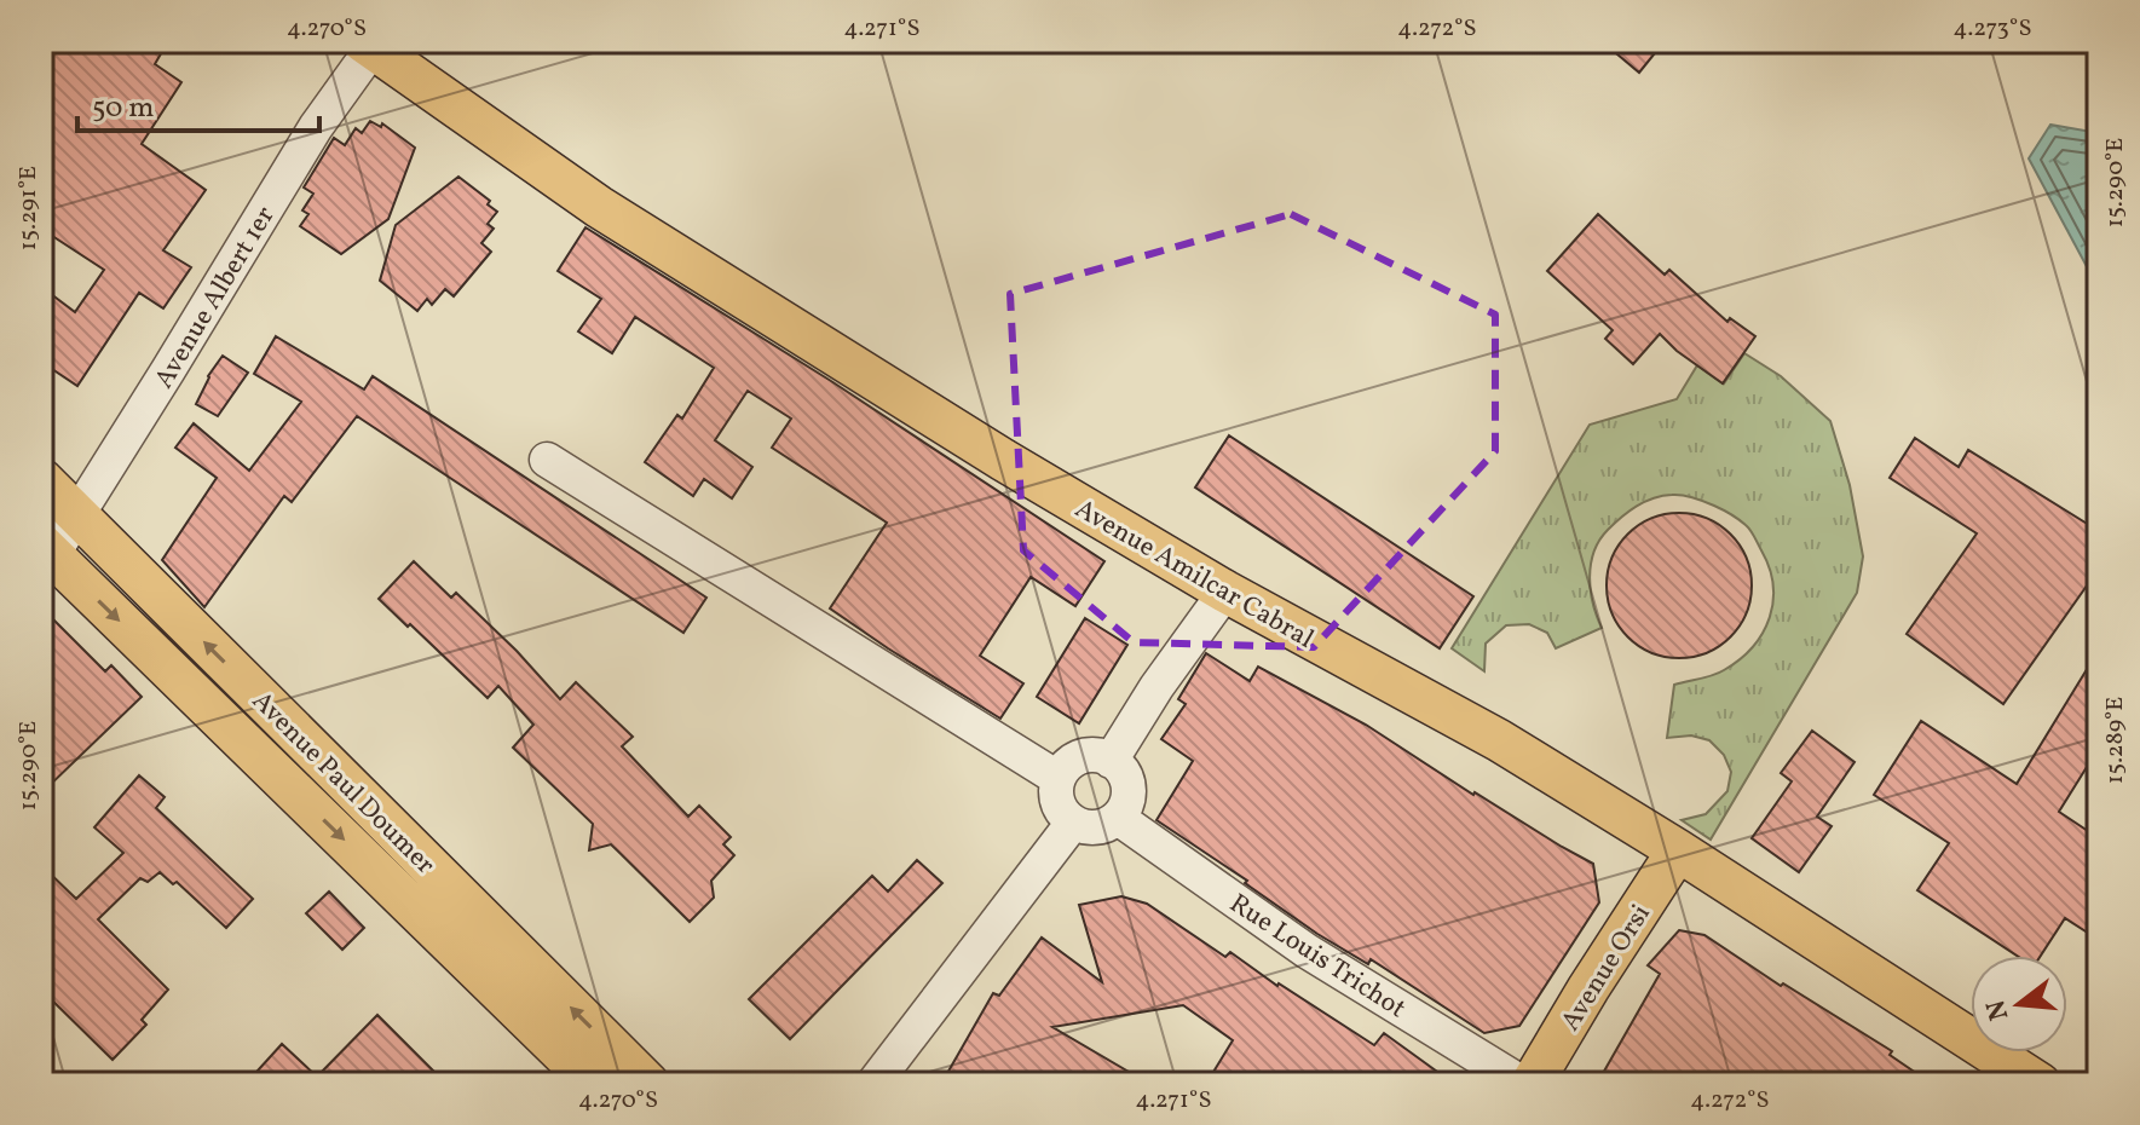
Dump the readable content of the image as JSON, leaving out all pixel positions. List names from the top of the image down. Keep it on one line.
{"streets":{"main road":["Avenue Amilcar Cabral","Avenue Paul Doumer","Avenue Orsi"],"street":["Avenue Albert 1er","Rue Louis Trichot"]},"crossings":[["Avenue Albert 1er","Avenue Amilcar Cabral"],["Avenue Albert 1er","Avenue Paul Doumer"],["Avenue Amilcar Cabral","Avenue Orsi"]],"scale_bar":"50 m","north":"left","coordinates":["4.270°S","4.271°S","4.272°S","4.273°S","15.290°E","15.291°E","15.289°E"]}
